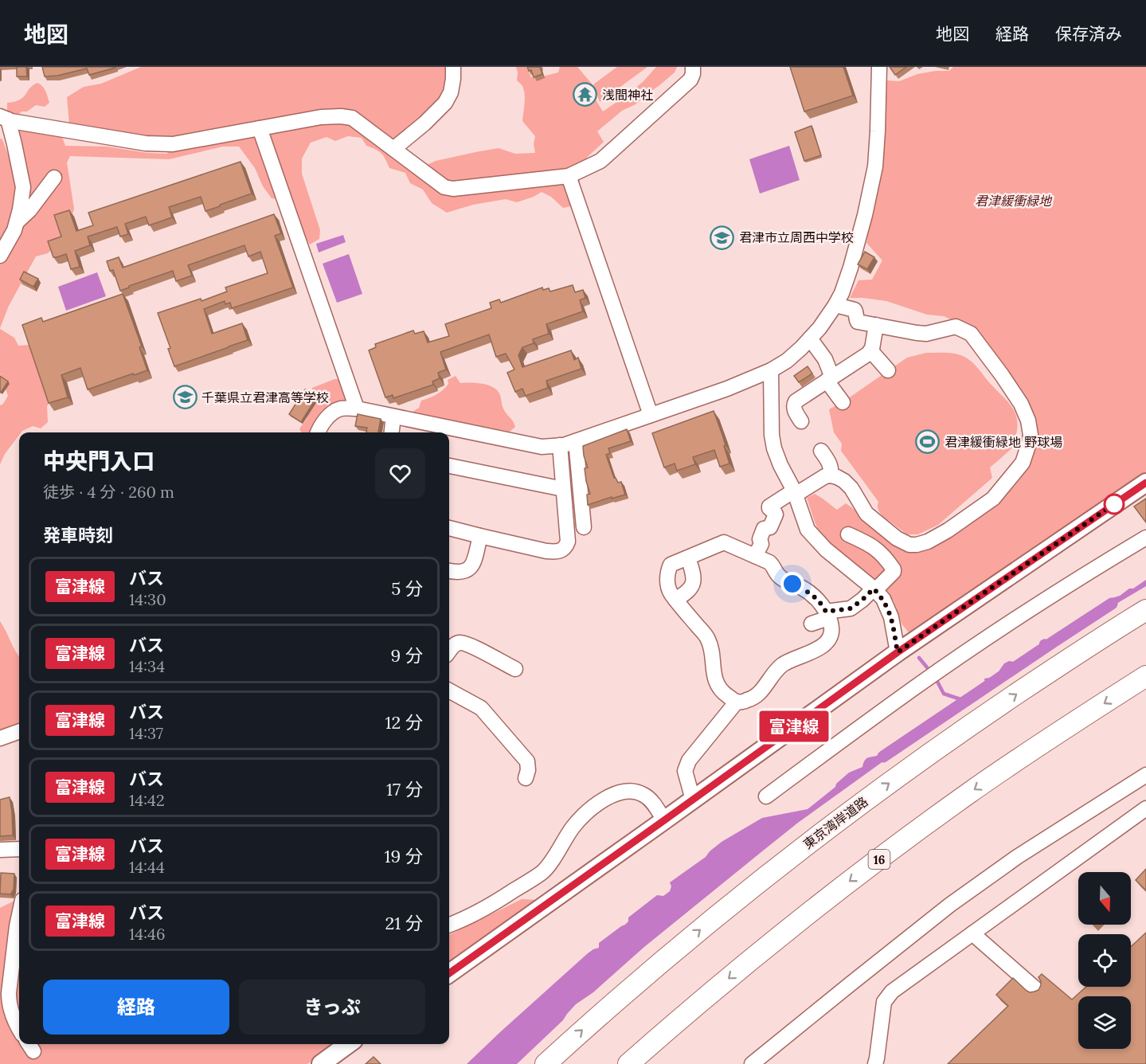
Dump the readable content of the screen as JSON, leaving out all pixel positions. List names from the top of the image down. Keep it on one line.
{"streets":{"highway":["東京湾岸道路","16"]},"parks":["君津緩衝緑地"],"places":{"temple":["浅間神社"],"school or university":["君津市立周西中学校","千葉県立君津高等学校"],"sports":["君津緩衝緑地 野球場"]},"lines":["bus line 富津線"],"north":"bottom","page":{"header":"地図","nav":["地図","経路","保存済み"],"on_map":"富津線","heading":[["中央門入口","徒歩 · 4 分 · 260 m"],"発車時刻"],"list":[{"mark":"富津線","name":"バス","note":"14:30","value":"5 分"},{"mark":"富津線","name":"バス","note":"14:34","value":"9 分"},{"mark":"富津線","name":"バス","note":"14:37","value":"12 分"},{"mark":"富津線","name":"バス","note":"14:42","value":"17 分"},{"mark":"富津線","name":"バス","note":"14:44","value":"19 分"},{"mark":"富津線","name":"バス","note":"14:46","value":"21 分"}],"buttons":["経路","きっぷ"]}}
